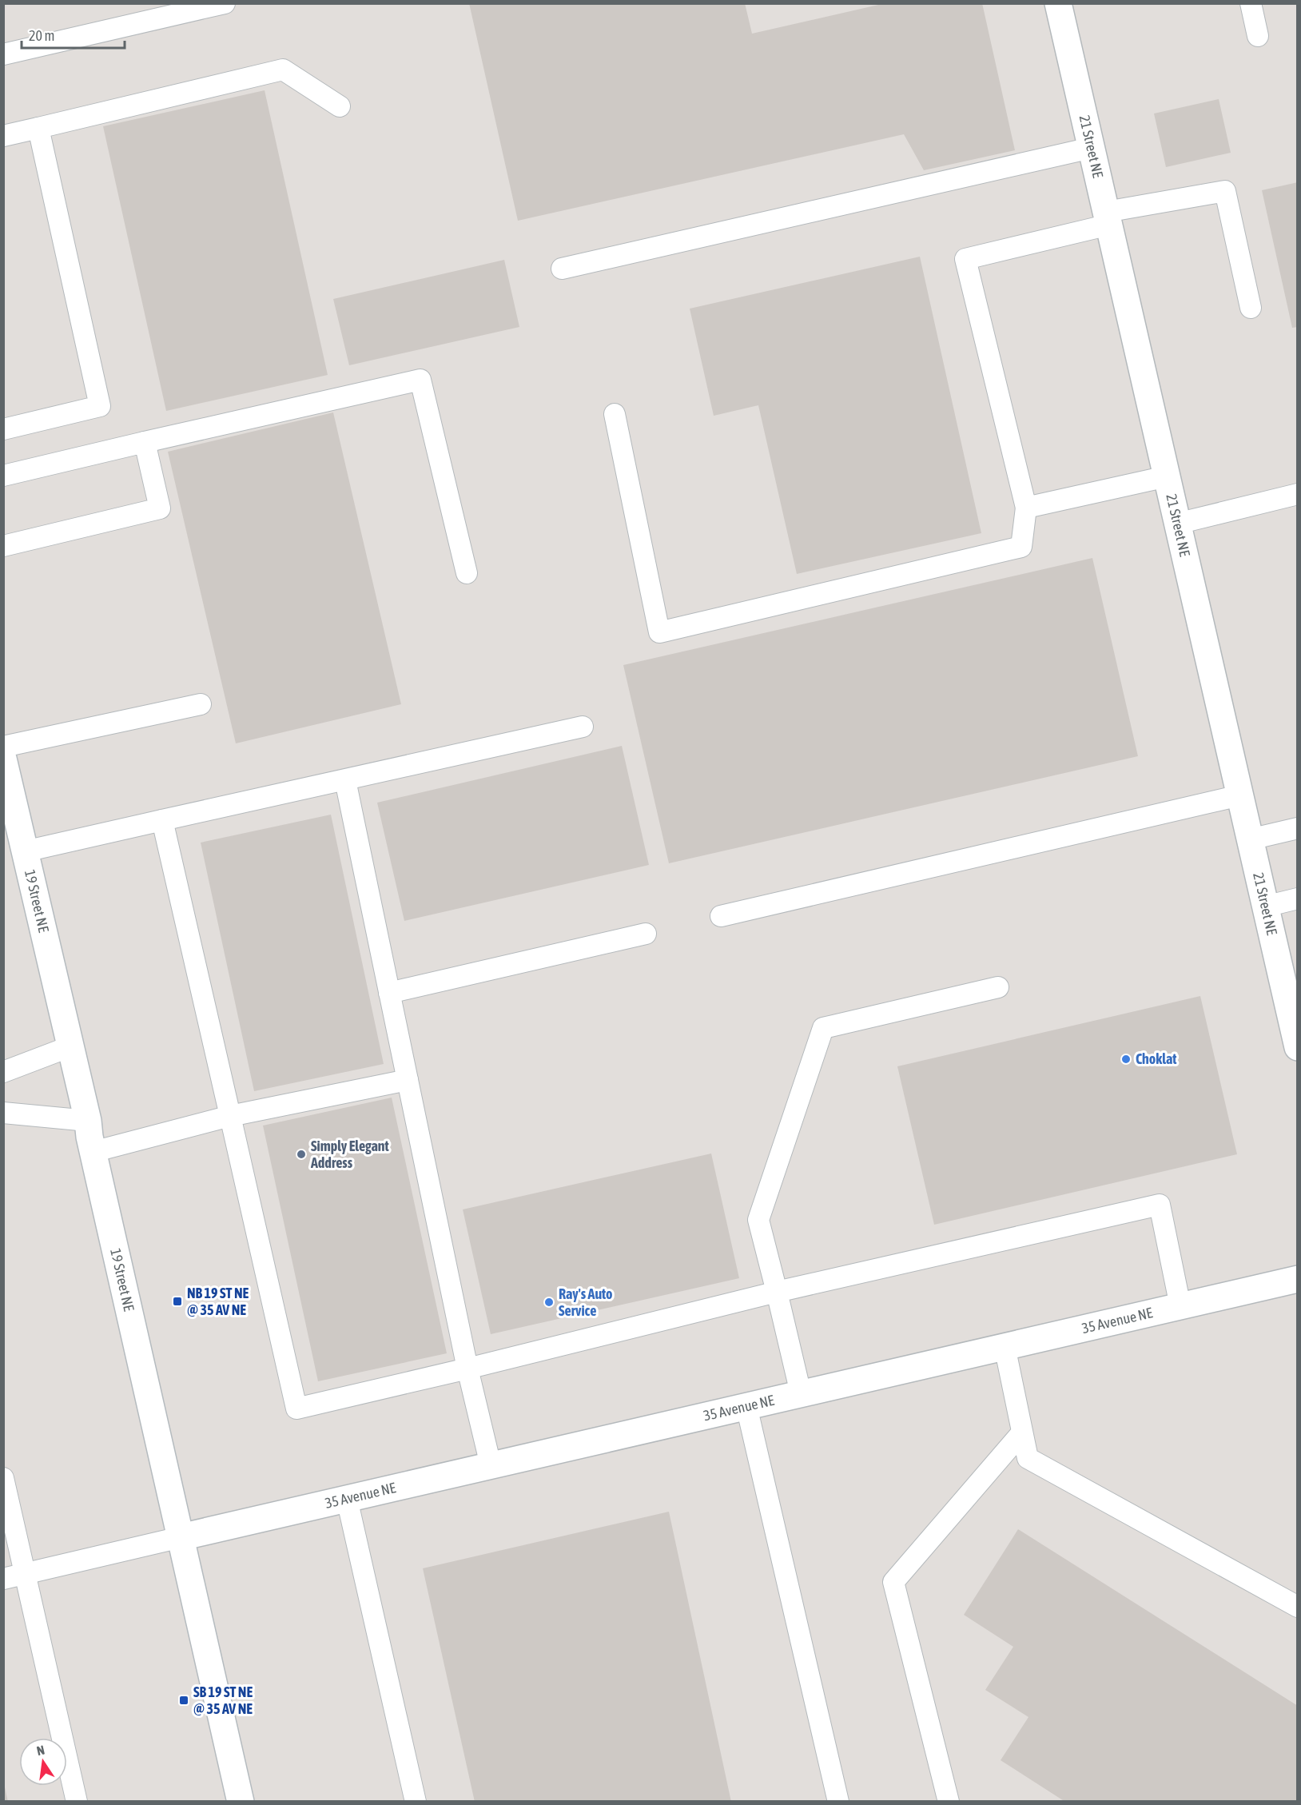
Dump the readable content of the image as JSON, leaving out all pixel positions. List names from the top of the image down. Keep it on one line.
{"streets":{"street":["21 Street NE","19 Street NE","35 Avenue NE"]},"crossings":[["19 Street NE","35 Avenue NE"]],"places":{"other":["Choklat","Simply Elegant Address","Ray's Auto Service"],"transit":["NB 19 ST NE @ 35 AV NE","SB 19 ST NE @ 35 AV NE"]},"scale_bar":"20 m","north":"top"}
